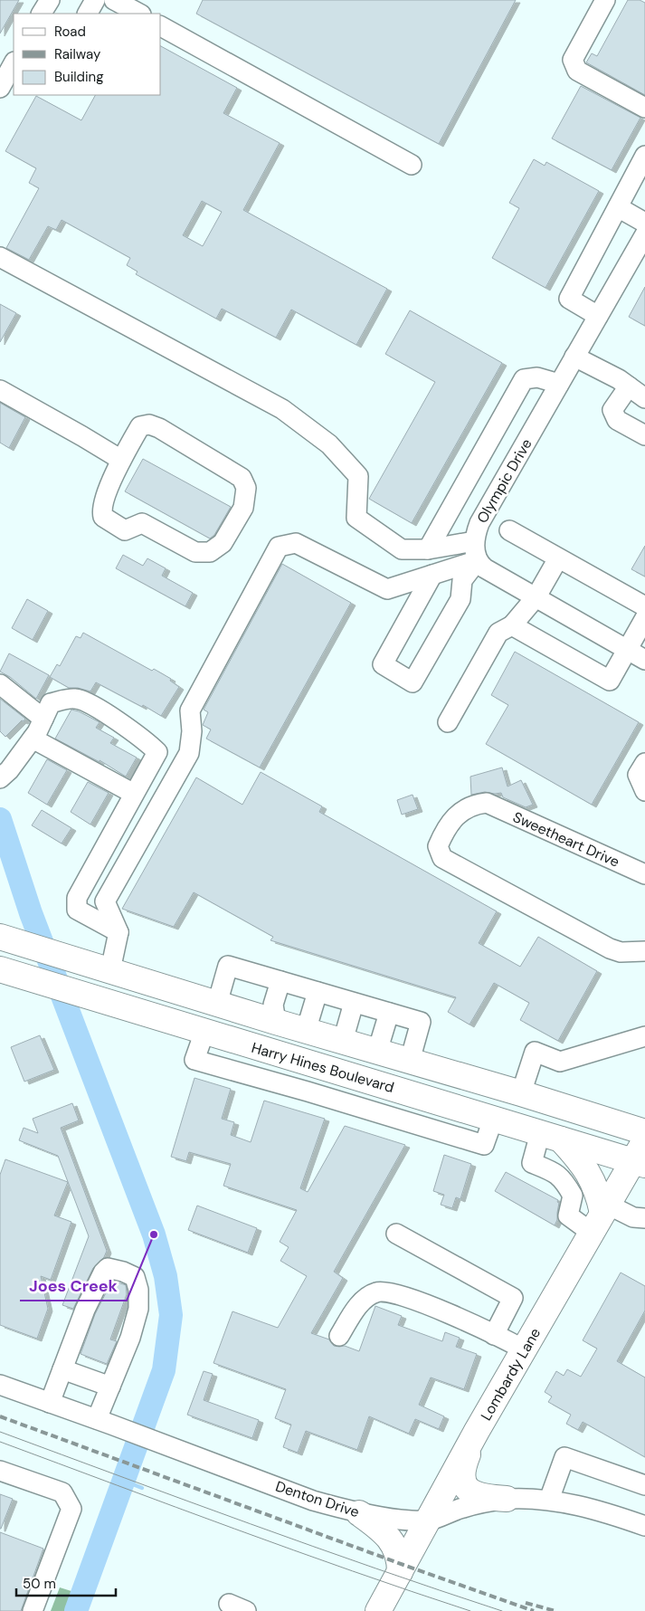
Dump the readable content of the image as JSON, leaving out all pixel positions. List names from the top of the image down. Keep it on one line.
{"streets":{"main road":["Harry Hines Boulevard","Lombardy Lane"],"street":["Olympic Drive","Sweetheart Drive","Denton Drive"]},"crossings":[["Harry Hines Boulevard","Lombardy Lane"],["Lombardy Lane","Denton Drive"]],"places":["Joes Creek"],"legend":["Road","Railway","Building"],"scale_bar":"50 m"}
